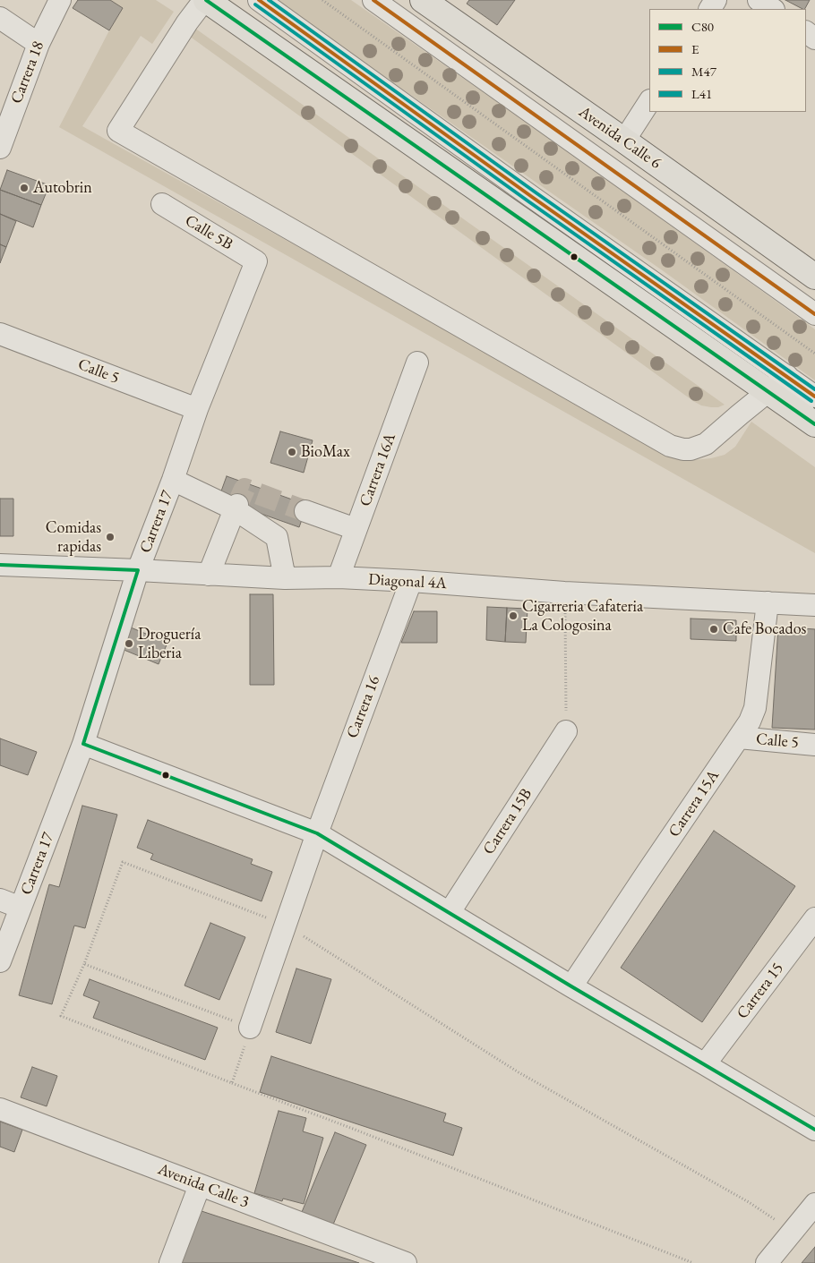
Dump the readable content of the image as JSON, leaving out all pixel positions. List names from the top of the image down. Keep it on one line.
{"streets":{"main road":["Avenida Calle 6"],"street":["Carrera 18","Calle 5B","Calle 5","Carrera 16A","Carrera 17","Diagonal 4A","Carrera 16","Carrera 15A","Carrera 15B","Carrera 15","Avenida Calle 3"]},"crossings":[["Calle 5B","Carrera 17"],["Calle 5","Carrera 17"],["Calle 5","Carrera 15A"],["Carrera 16A","Diagonal 4A"],["Carrera 17","Diagonal 4A"],["Diagonal 4A","Carrera 16"],["Diagonal 4A","Carrera 15A"]],"places":["Autobrin","BioMax","Comidas rapidas","Cigarreria Cafateria La Cologosina","Cafe Bocados","Droguería Liberia"],"lines":["transit line C80","transit line E","transit line L41","transit line M47"],"legend":["C80","E","M47","L41"]}
